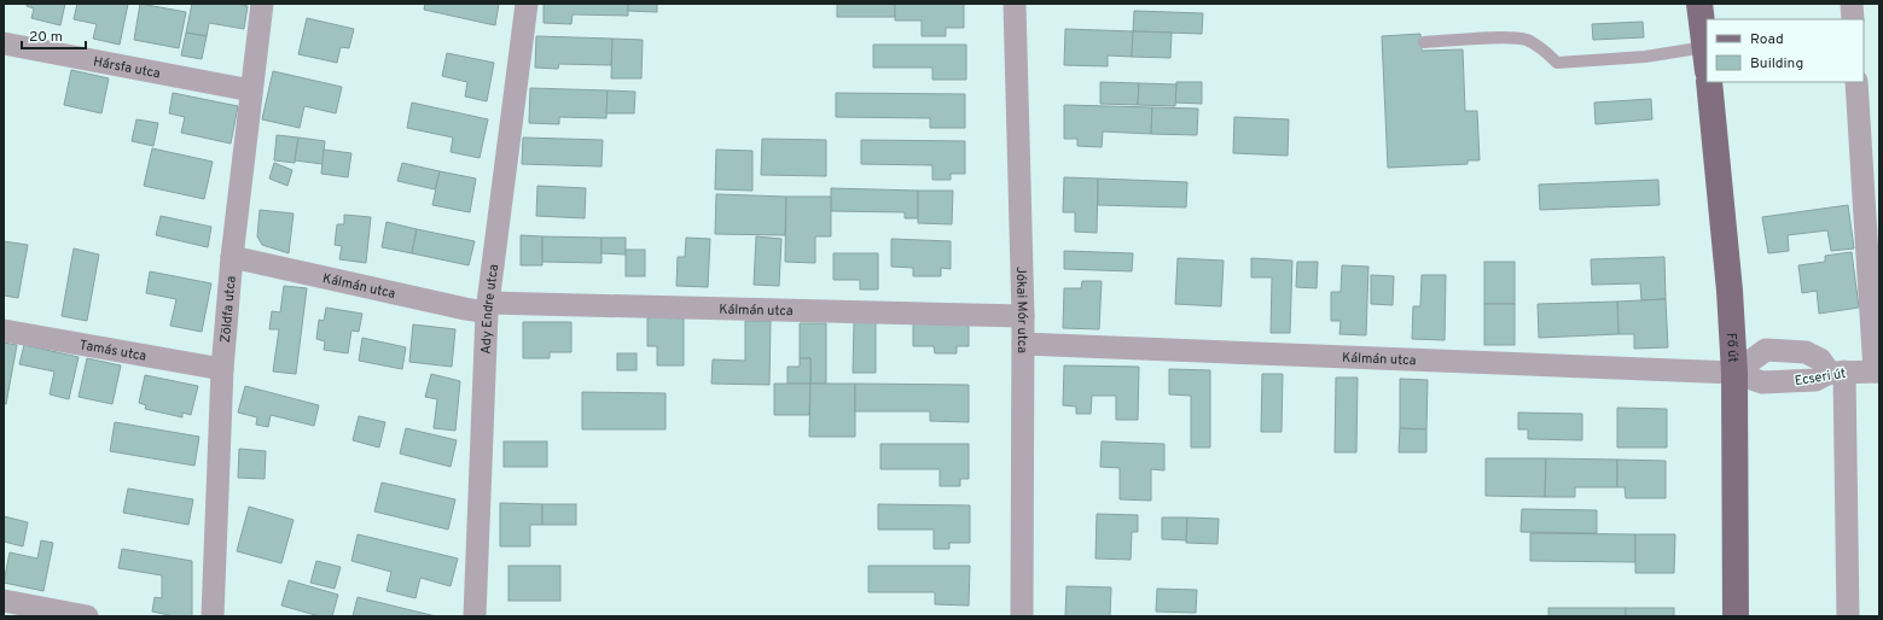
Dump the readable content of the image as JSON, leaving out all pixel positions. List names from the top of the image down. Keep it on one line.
{"streets":{"main road":["Fő út"],"street":["Hársfa utca","Kálmán utca","Zöldfa utca","Ady Endre utca","Jókai Mór utca","Tamás utca","Ecseri út"]},"crossings":[["Hársfa utca","Zöldfa utca"],["Kálmán utca","Zöldfa utca"],["Kálmán utca","Ady Endre utca"],["Kálmán utca","Jókai Mór utca"],["Kálmán utca","Fő út"],["Kálmán utca","Ecseri út"],["Zöldfa utca","Tamás utca"],["Fő út","Ecseri út"]],"legend":["Road","Building"],"scale_bar":"20 m"}
